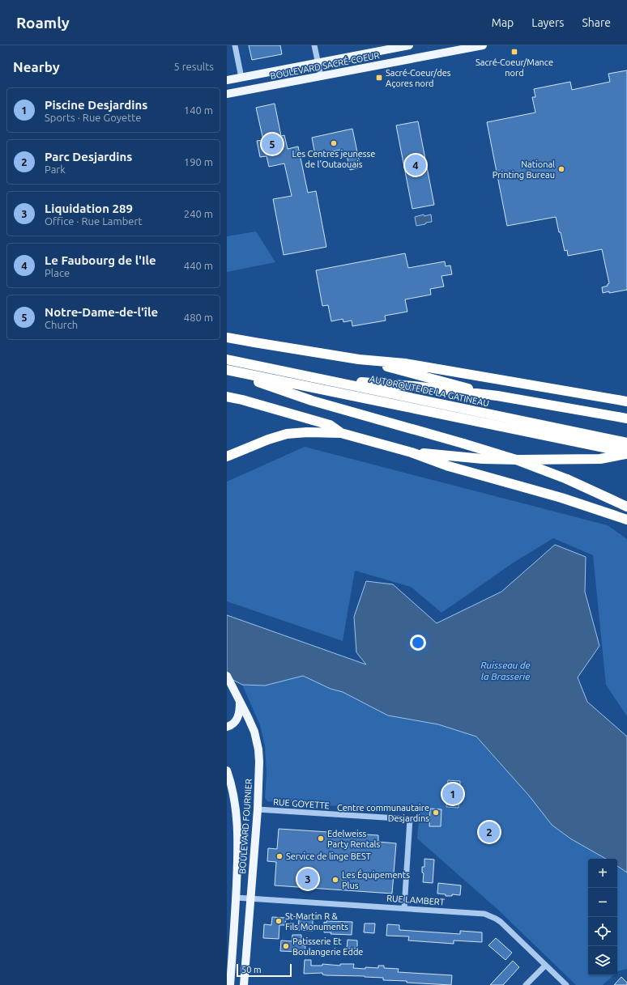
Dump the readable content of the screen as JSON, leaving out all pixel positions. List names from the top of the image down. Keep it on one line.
{"streets":{"highway":["AUTOROUTE DE LA GATINEAU"],"main road":["BOULEVARD SACRÉ-COEUR","BOULEVARD FOURNIER"],"street":["RUE GOYETTE","RUE LAMBERT"]},"crossings":[["RUE GOYETTE","BOULEVARD FOURNIER"],["RUE GOYETTE","RUE LAMBERT"],["BOULEVARD FOURNIER","RUE LAMBERT"]],"water":["Ruisseau de la Brasserie"],"places":{"transit":["Sacré-Coeur/Mance nord","Sacré-Coeur/des Açores nord"],"other":["Les Centres jeunesse de l'Outaouais","National Printing Bureau","Centre communautaire Desjardins","Edelweiss Party Rentals","Service de linge BEST","Les Équipements Plus","St-Martin R & Fils Monuments","Patisserie Et Boulangerie Edde"]},"scale_bar":"50 m","page":{"header":"Roamly","nav":["Map","Layers","Share"],"heading":["Nearby","5 results"],"list":[{"mark":"1","name":"Piscine Desjardins","note":"Sports · Rue Goyette","value":"140 m"},{"mark":"2","name":"Parc Desjardins","note":"Park","value":"190 m"},{"mark":"3","name":"Liquidation 289","note":"Office · Rue Lambert","value":"240 m"},{"mark":"4","name":"Le Faubourg de l'Ile","note":"Place","value":"440 m"},{"mark":"5","name":"Notre-Dame-de-l'île","note":"Church","value":"480 m"}],"pins":["5","4","1","2","3"],"map_buttons":["+","−"],"scale":"50 m"}}
